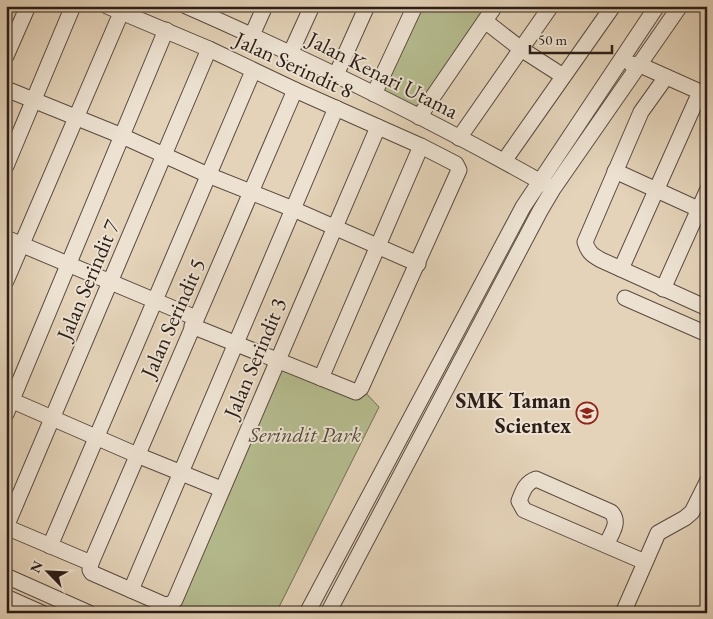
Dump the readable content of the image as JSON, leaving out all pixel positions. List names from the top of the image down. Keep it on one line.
{"streets":{"street":["Jalan Serindit 8","Jalan Kenari Utama","Jalan Serindit 7","Jalan Serindit 5","Jalan Serindit 3"]},"crossings":[["Jalan Serindit 8","Jalan Serindit 7"],["Jalan Serindit 8","Jalan Serindit 5"],["Jalan Serindit 8","Jalan Serindit 3"]],"parks":["Serindit Park"],"places":{"school or university":["SMK Taman Scientex"]},"scale_bar":"50 m","north":"top left"}
